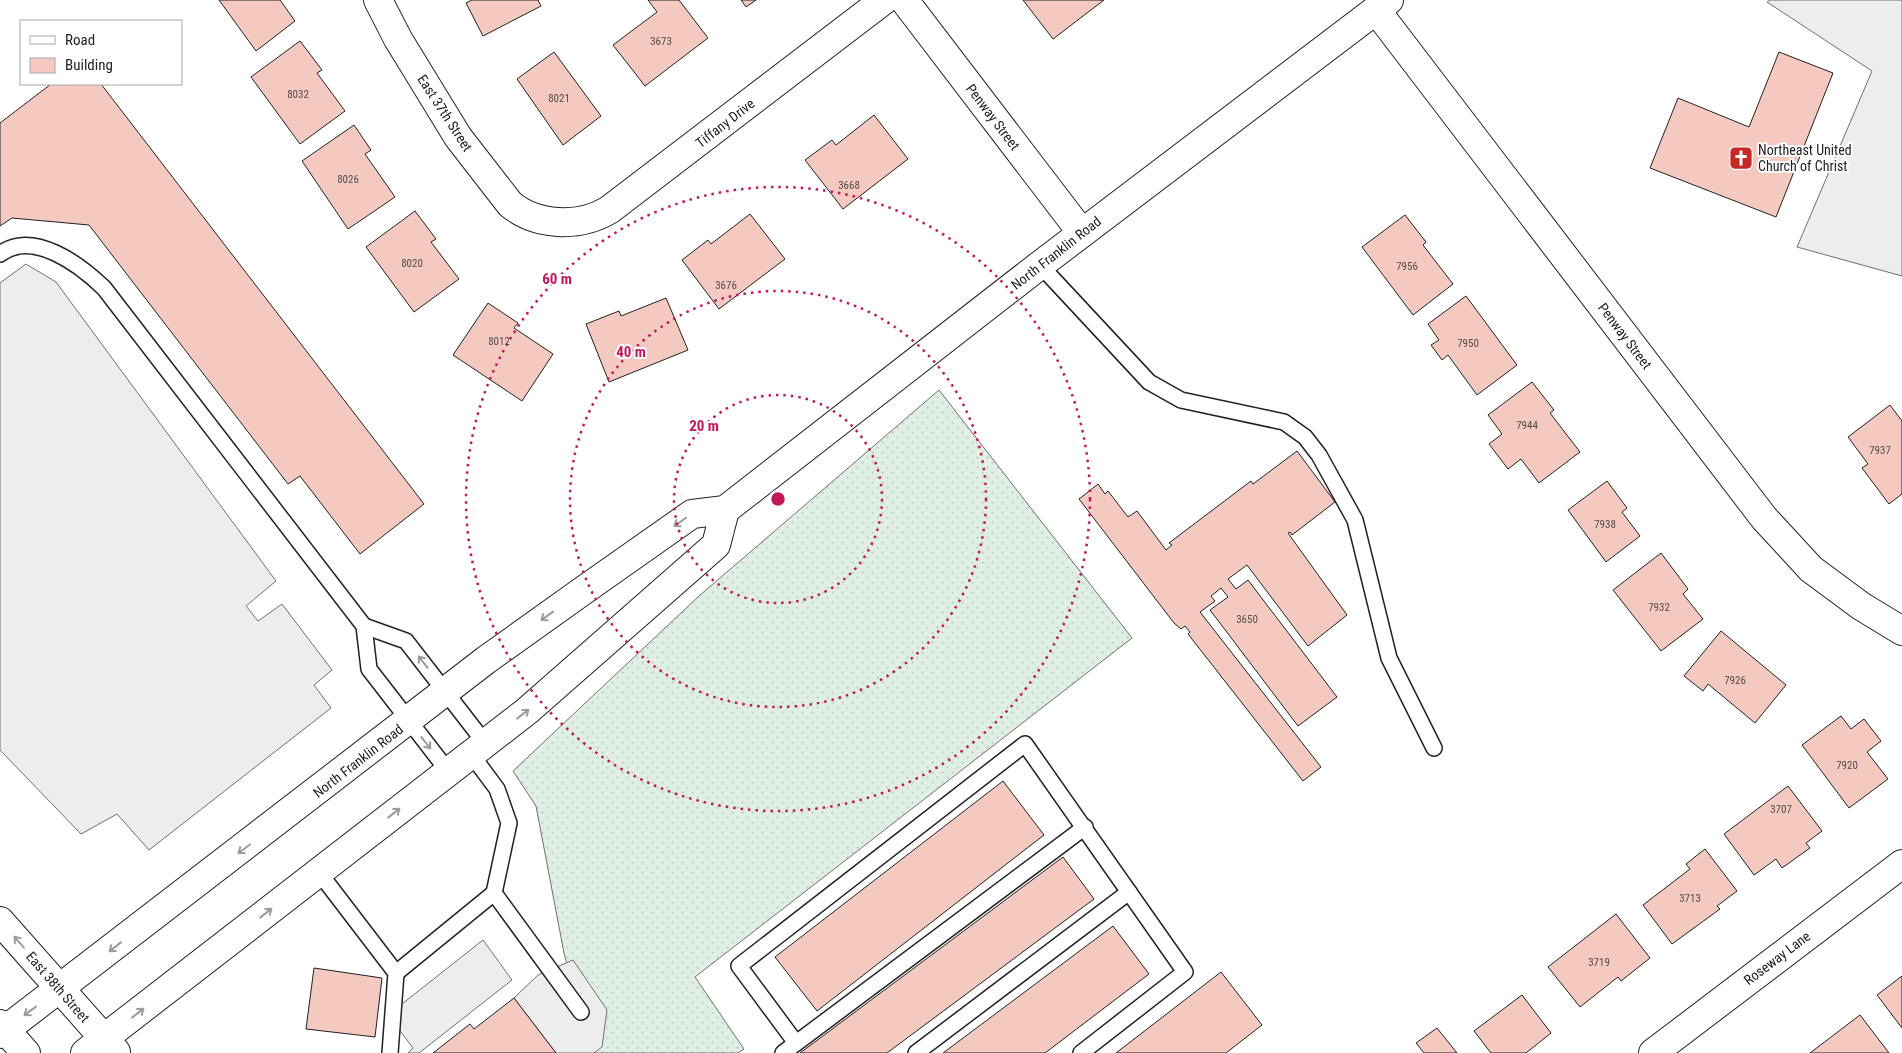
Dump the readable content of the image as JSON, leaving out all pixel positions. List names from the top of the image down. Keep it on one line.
{"streets":{"main road":["East 37th Street","Penway Street","Tiffany Drive","North Franklin Road","Roseway Lane","East 38th Street"]},"crossings":[["East 37th Street","Tiffany Drive"],["Penway Street","North Franklin Road"],["North Franklin Road","East 38th Street"]],"one_way":["East 38th Street"],"places":{"church":["Northeast United Church of Christ"]},"house_numbers":["3673","8032","8021","8026","3668","8020","7956","3676","8012","7950","7944","7937","7938","7932","3650","7926","7920","3707","3713","3719"],"legend":["Road","Building"],"rings":["60 m","40 m","20 m"]}
